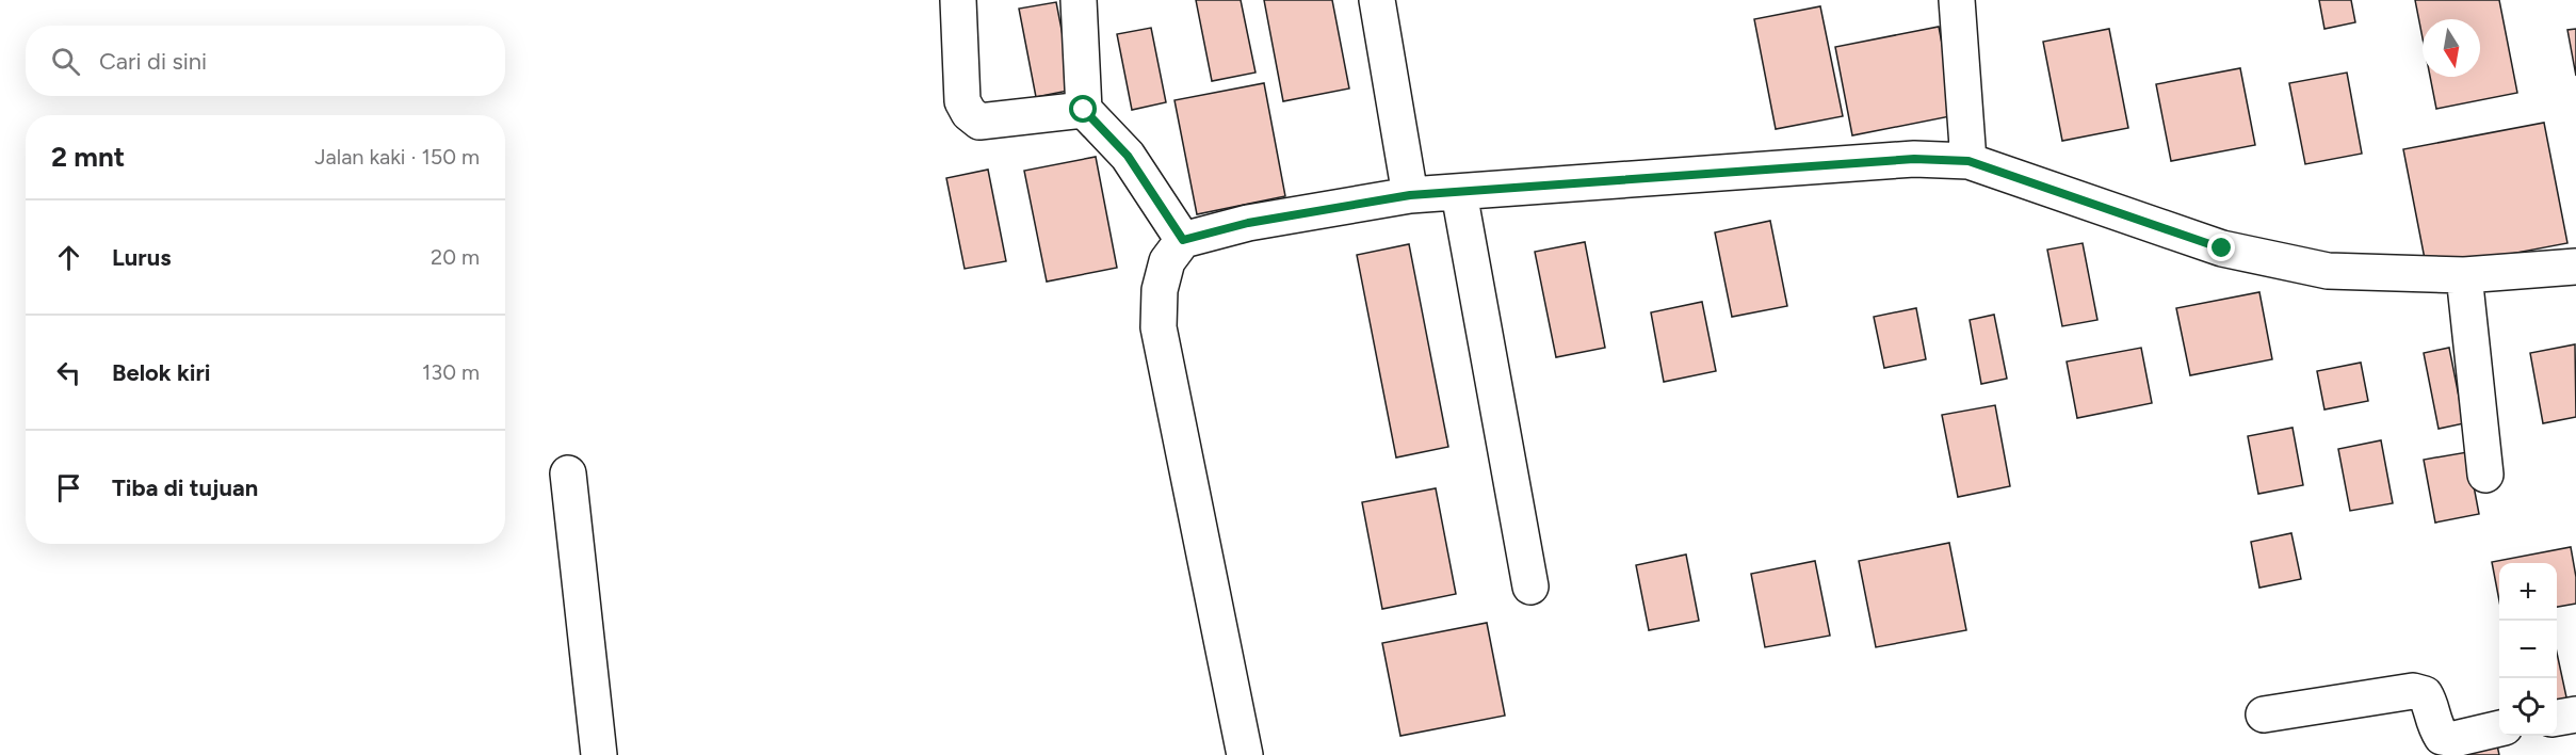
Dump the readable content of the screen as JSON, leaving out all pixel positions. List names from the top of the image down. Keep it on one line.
{"north":"bottom","page":{"search":"Cari di sini","heading":["2 mnt","Jalan kaki · 150 m"],"list":[["Lurus","20 m"],["Belok kiri","130 m"],"Tiba di tujuan"],"map_buttons":["+","−"]}}
